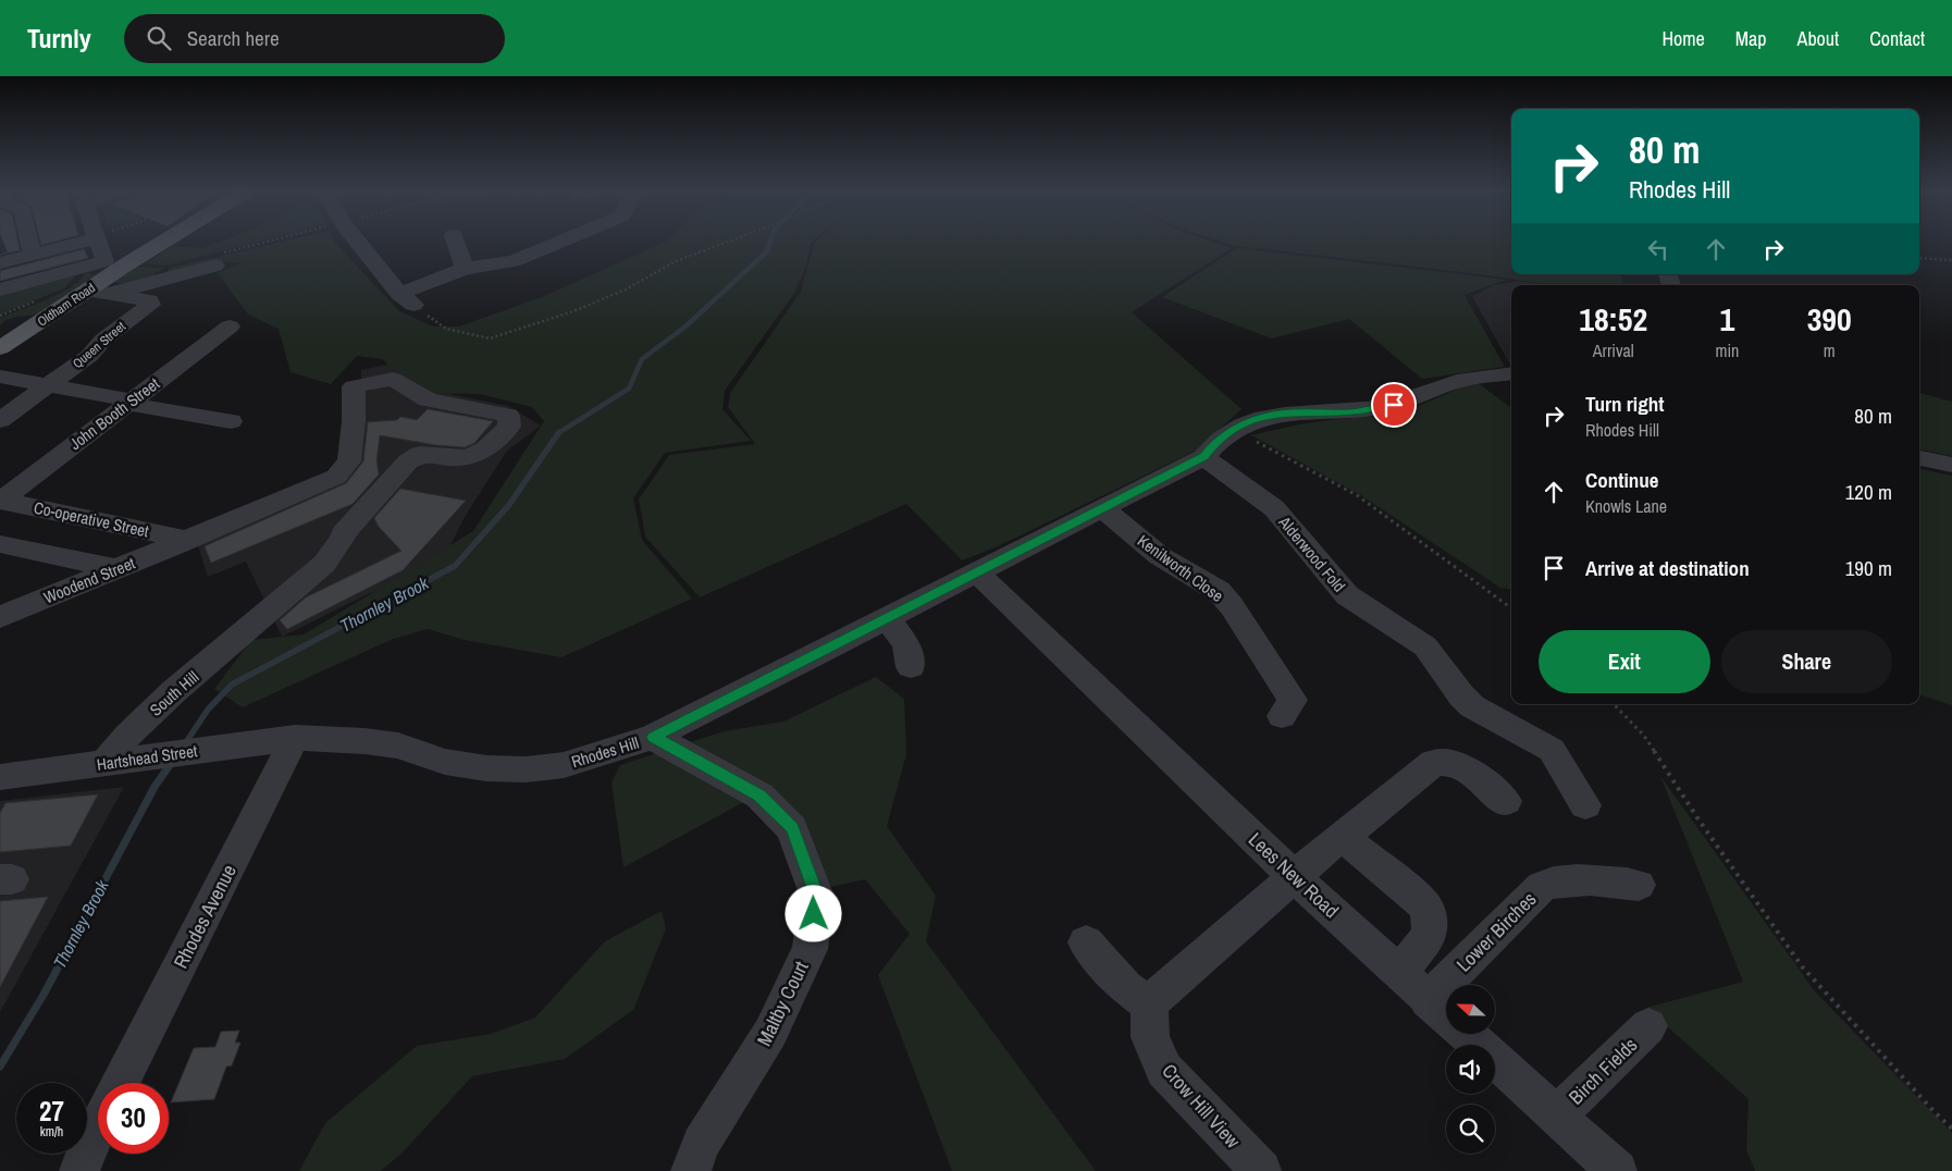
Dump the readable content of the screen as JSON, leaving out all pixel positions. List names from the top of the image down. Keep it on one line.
{"streets":{"main road":["Oldham Road"],"street":["Queen Street","John Booth Street","Co-operative Street","Alderwood Fold","Kenilworth Close","Woodend Street","South Hill","Rhodes Hill","Hartshead Street","Lees New Road","Rhodes Avenue","Lower Birches","Maltby Court","Birch Fields","Crow Hill View"]},"crossings":[["John Booth Street","Co-operative Street"],["Co-operative Street","Woodend Street"],["Alderwood Fold","Rhodes Hill"],["Kenilworth Close","Rhodes Hill"],["South Hill","Hartshead Street"],["Rhodes Hill","Hartshead Street"],["Rhodes Hill","Lees New Road"],["Rhodes Hill","Rhodes Avenue"],["Rhodes Hill","Maltby Court"],["Hartshead Street","Rhodes Avenue"],["Lees New Road","Lower Birches"],["Lees New Road","Birch Fields"]],"water":["Thornley Brook"],"north":"left","page":{"header":"Turnly","search":"Search here","nav":["Home","Map","About","Contact"],"turn":["80 m","Rhodes Hill"],"eta":["18:52","Arrival","1","min","390","m"],"list":[{"name":"Turn right","note":"Rhodes Hill","value":"80 m"},{"name":"Continue","note":"Knowls Lane","value":"120 m"},{"name":"Arrive at destination","value":"190 m"}],"buttons":["Exit","Share"],"speed":"27 km/h","limit":"30"}}
